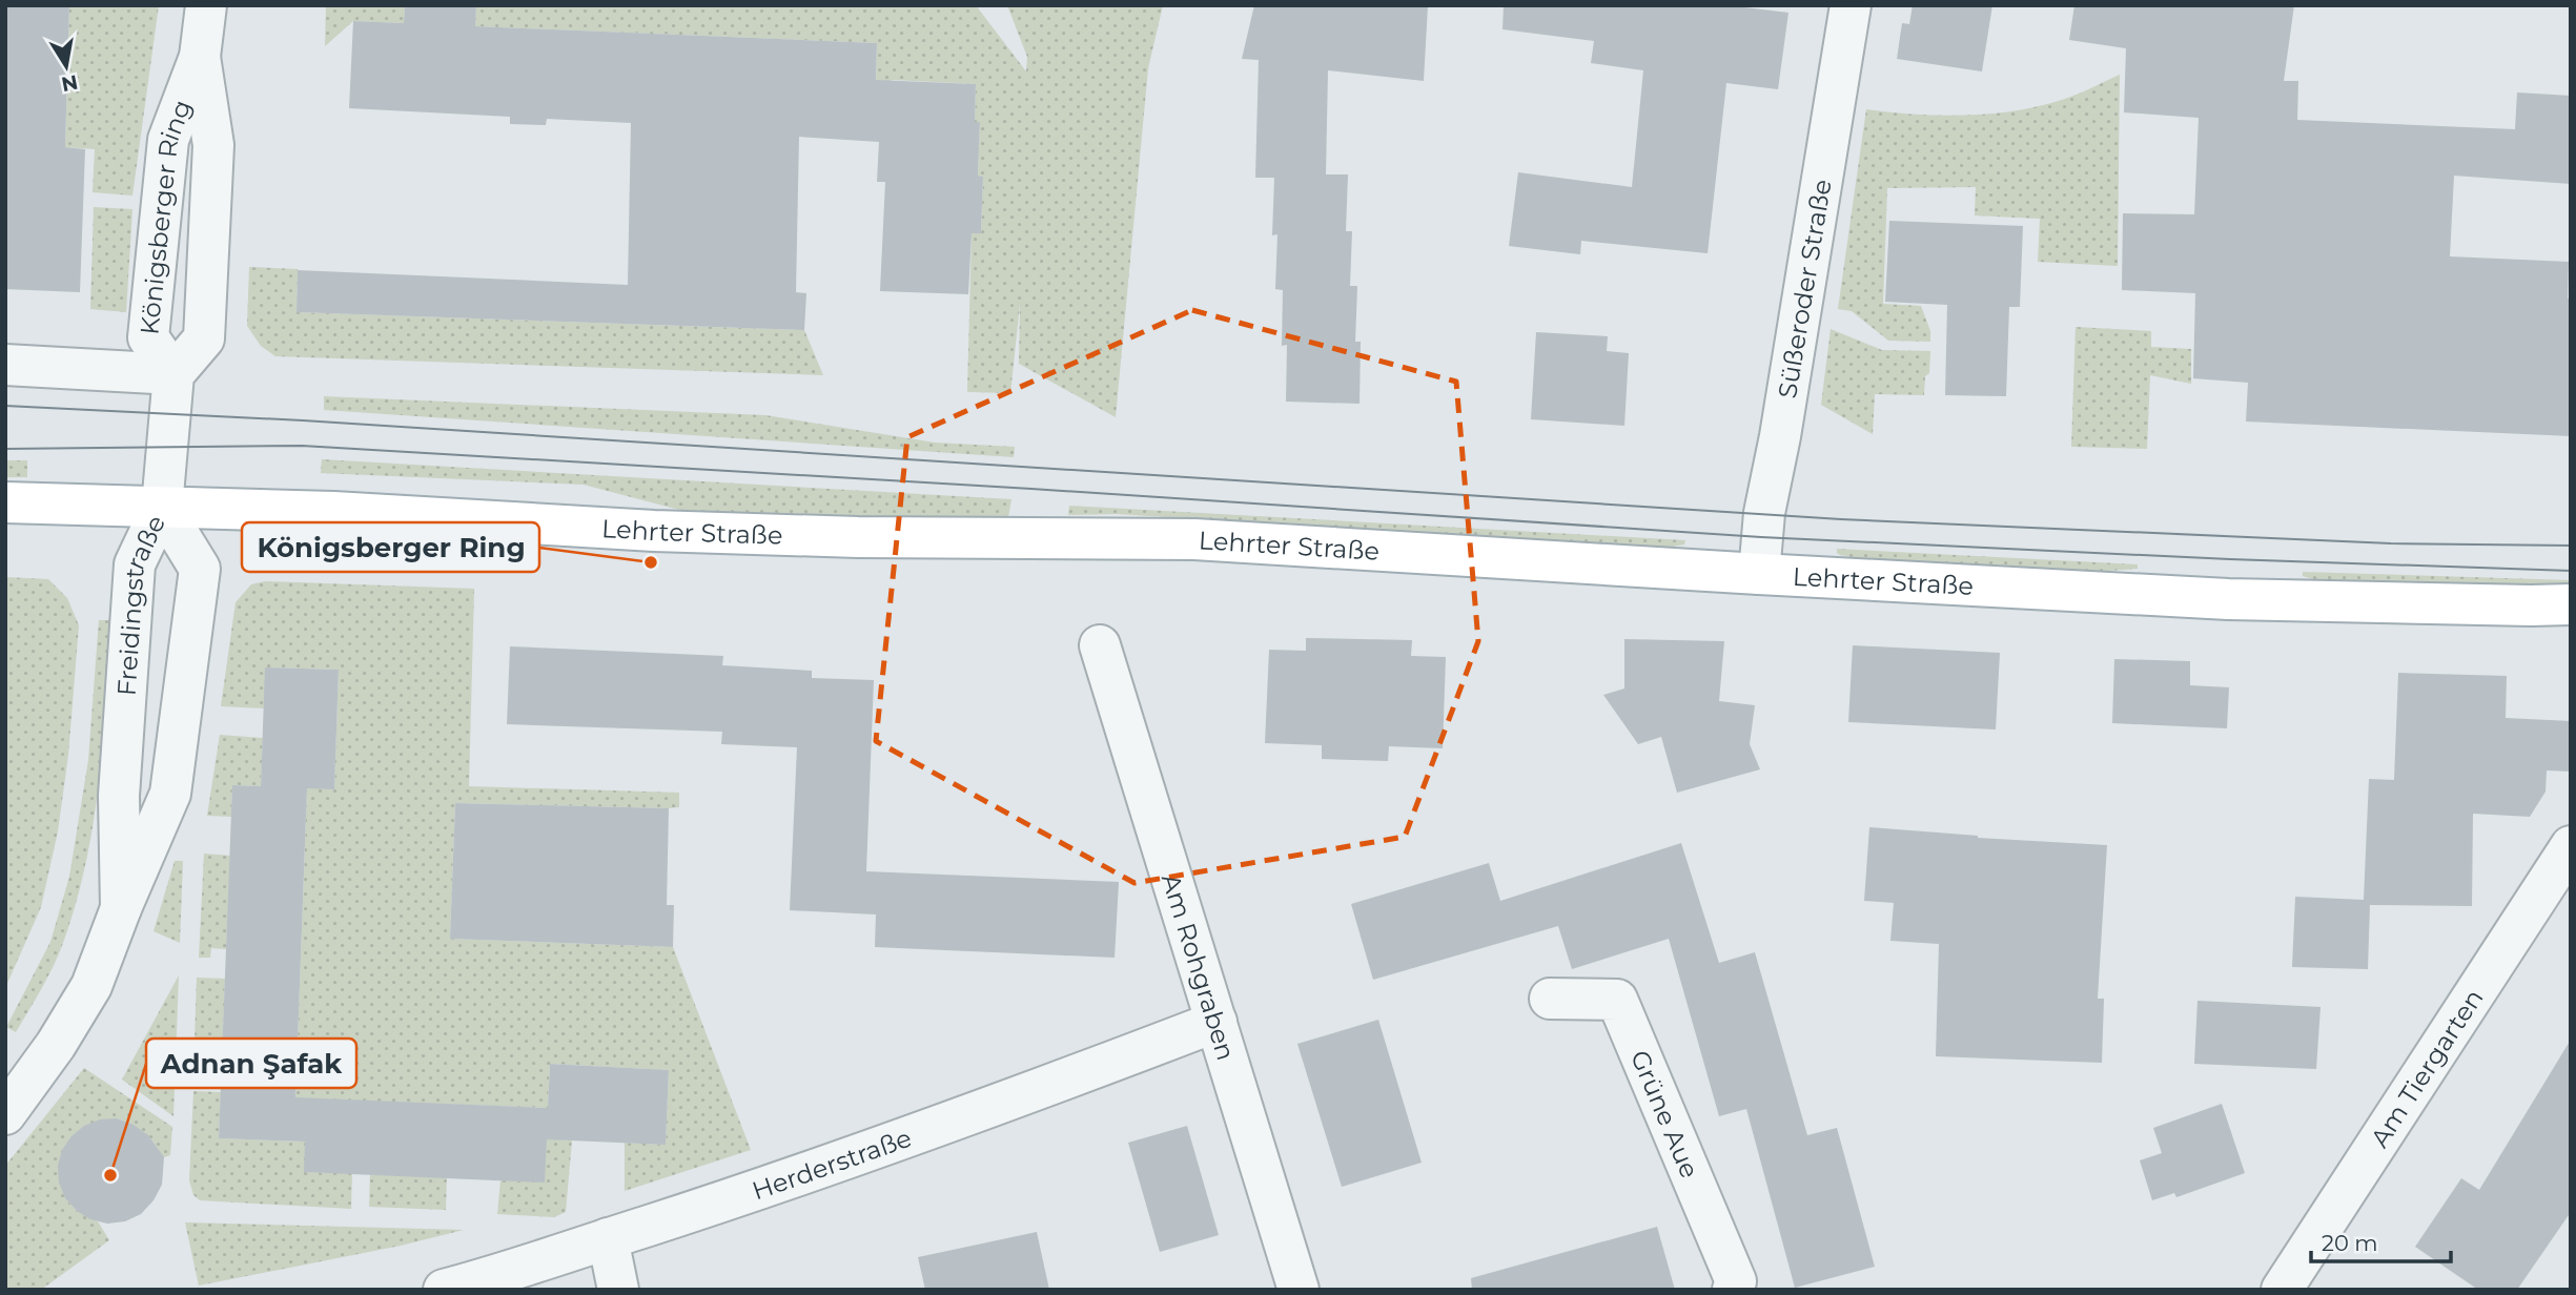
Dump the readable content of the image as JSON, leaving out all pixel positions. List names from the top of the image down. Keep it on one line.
{"streets":{"main road":["Lehrter Straße"],"street":["Königsberger Ring","Süßeroder Straße","Freidingstraße","Am Rohgraben","Am Tiergarten","Grüne Aue","Herderstraße"]},"crossings":[["Königsberger Ring","Lehrter Straße"],["Königsberger Ring","Freidingstraße"],["Süßeroder Straße","Lehrter Straße"],["Lehrter Straße","Freidingstraße"],["Am Rohgraben","Herderstraße"]],"places":["Königsberger Ring","Adnan Şafak"],"scale_bar":"20 m","north":"bottom"}
